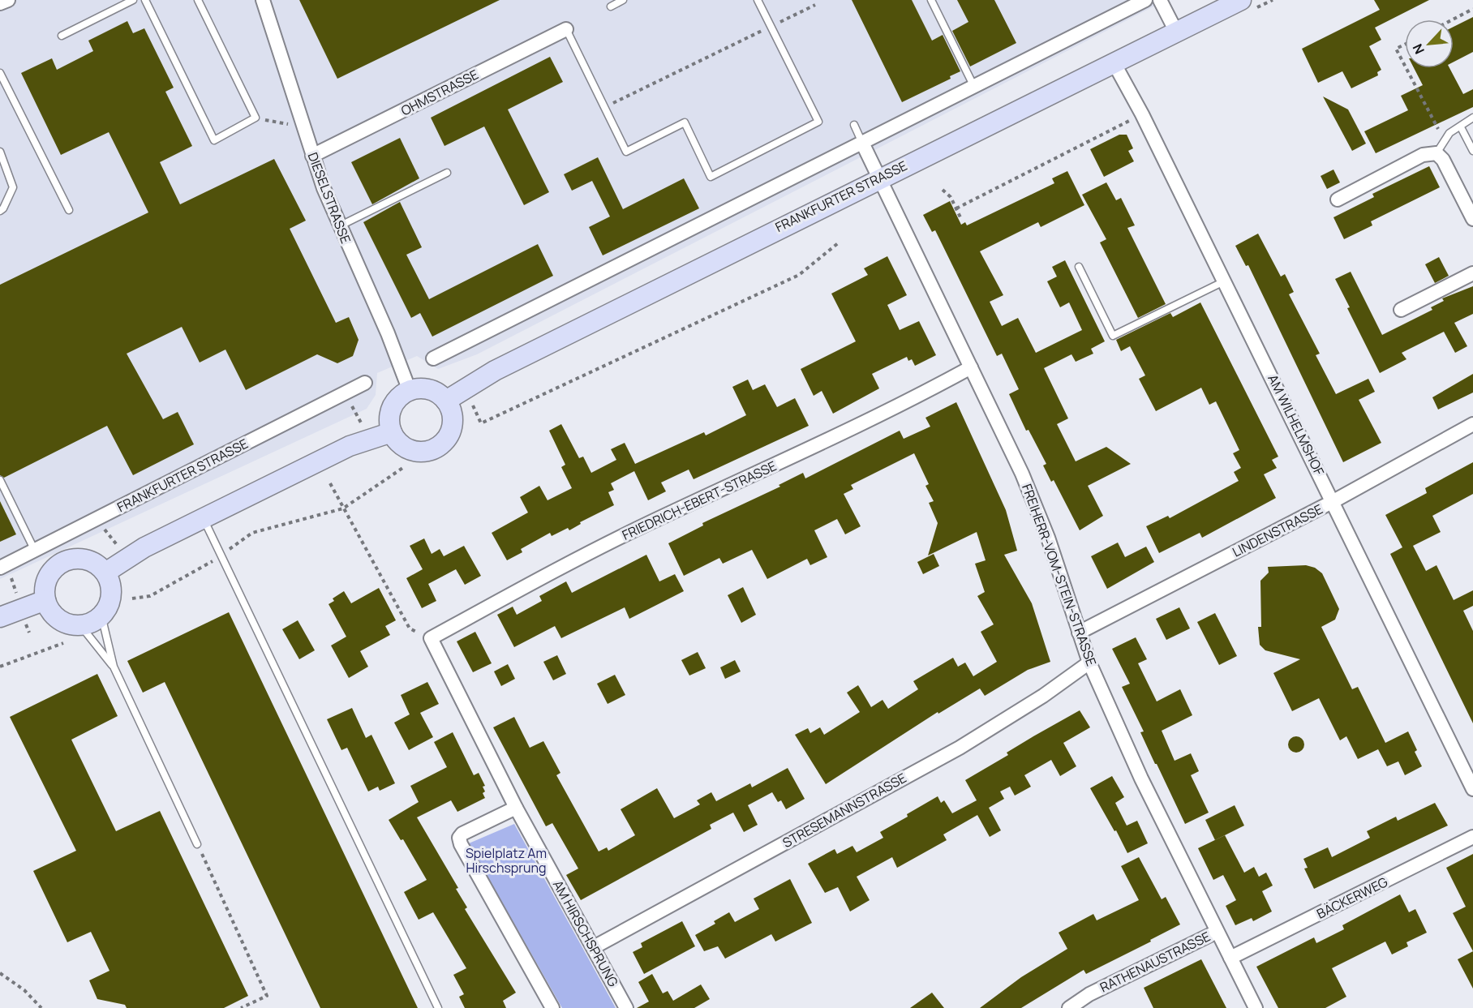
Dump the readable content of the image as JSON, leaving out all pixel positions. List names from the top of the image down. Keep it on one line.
{"streets":{"street":["OHMSTRASSE","FRANKFURTER STRASSE","DIESELSTRASSE","AM WILHELMSHOF","FRIEDRICH-EBERT-STRASSE","LINDENSTRASSE","FREIHERR-VOM-STEIN-STRASSE","STRESEMANNSTRASSE","BÄCKERWEG","AM HIRSCHSPRUNG","RATHENAUSTRASSE"]},"crossings":[["OHMSTRASSE","DIESELSTRASSE"],["FRANKFURTER STRASSE","DIESELSTRASSE"],["FRANKFURTER STRASSE","AM WILHELMSHOF"],["FRANKFURTER STRASSE","FREIHERR-VOM-STEIN-STRASSE"],["AM WILHELMSHOF","LINDENSTRASSE"],["FRIEDRICH-EBERT-STRASSE","FREIHERR-VOM-STEIN-STRASSE"],["FRIEDRICH-EBERT-STRASSE","AM HIRSCHSPRUNG"],["LINDENSTRASSE","FREIHERR-VOM-STEIN-STRASSE"],["FREIHERR-VOM-STEIN-STRASSE","STRESEMANNSTRASSE"],["FREIHERR-VOM-STEIN-STRASSE","BÄCKERWEG"],["FREIHERR-VOM-STEIN-STRASSE","RATHENAUSTRASSE"],["STRESEMANNSTRASSE","AM HIRSCHSPRUNG"]],"parks":["Spielplatz Am Hirschsprung"],"north":"bottom left"}
